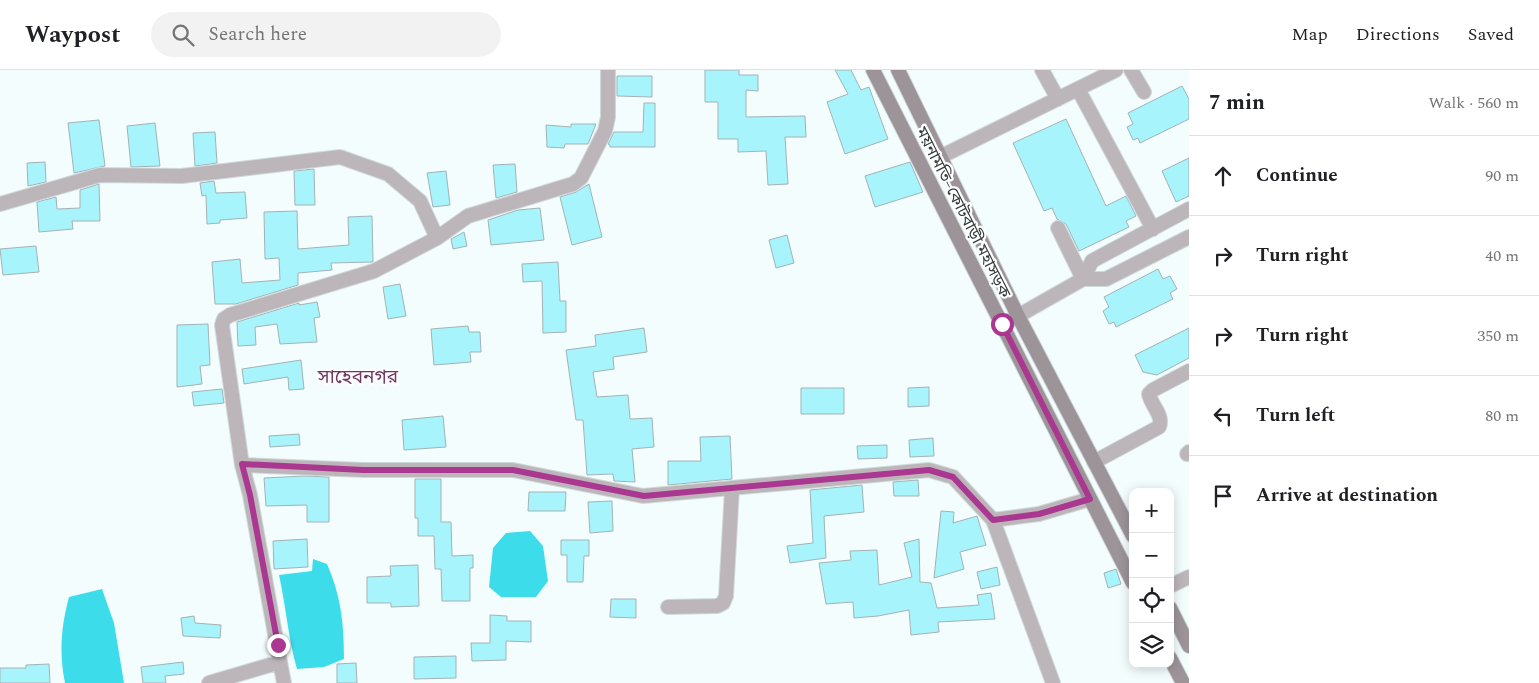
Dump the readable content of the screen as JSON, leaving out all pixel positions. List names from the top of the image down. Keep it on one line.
{"streets":{"main road":["ময়নামতি–কোটবাড়ী মহাসড়ক"]},"districts":["সাহেবনগর"],"page":{"header":"Waypost","search":"Search here","nav":["Map","Directions","Saved"],"heading":["7 min","Walk · 560 m"],"list":[["Continue","90 m"],["Turn right","40 m"],["Turn right","350 m"],["Turn left","80 m"],"Arrive at destination"],"map_buttons":["+","−"]}}
